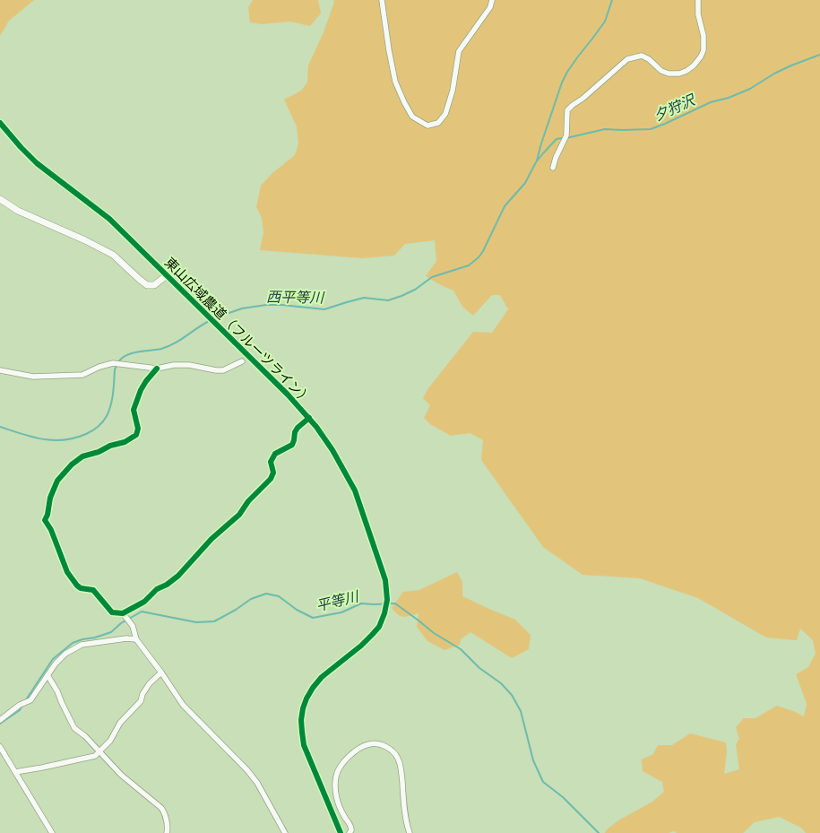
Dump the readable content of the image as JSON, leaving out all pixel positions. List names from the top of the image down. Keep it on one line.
{"streets":{"street":["東山広域農道（フルーツライン）"]},"water":["夕狩沢","西平等川","平等川"]}
